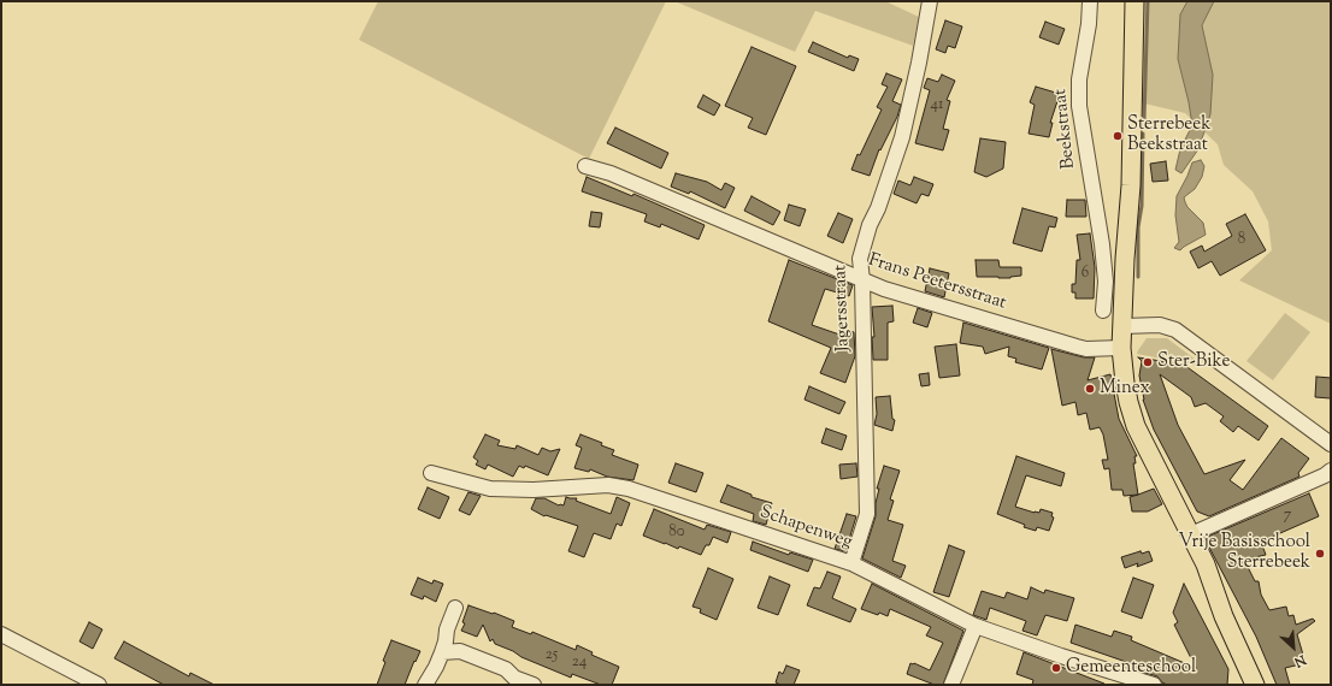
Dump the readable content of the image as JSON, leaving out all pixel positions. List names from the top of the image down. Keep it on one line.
{"streets":{"street":["Beekstraat","Frans Peetersstraat","Jagersstraat","Schapenweg"]},"crossings":[["Frans Peetersstraat","Jagersstraat"],["Jagersstraat","Schapenweg"]],"places":["Sterrebeek Beekstraat","Ster-Bike","Minex","Vrije Basisschool Sterrebeek","Gemeenteschool"],"house_numbers":["41","8","6","7","80","25","24"],"north":"bottom right"}
